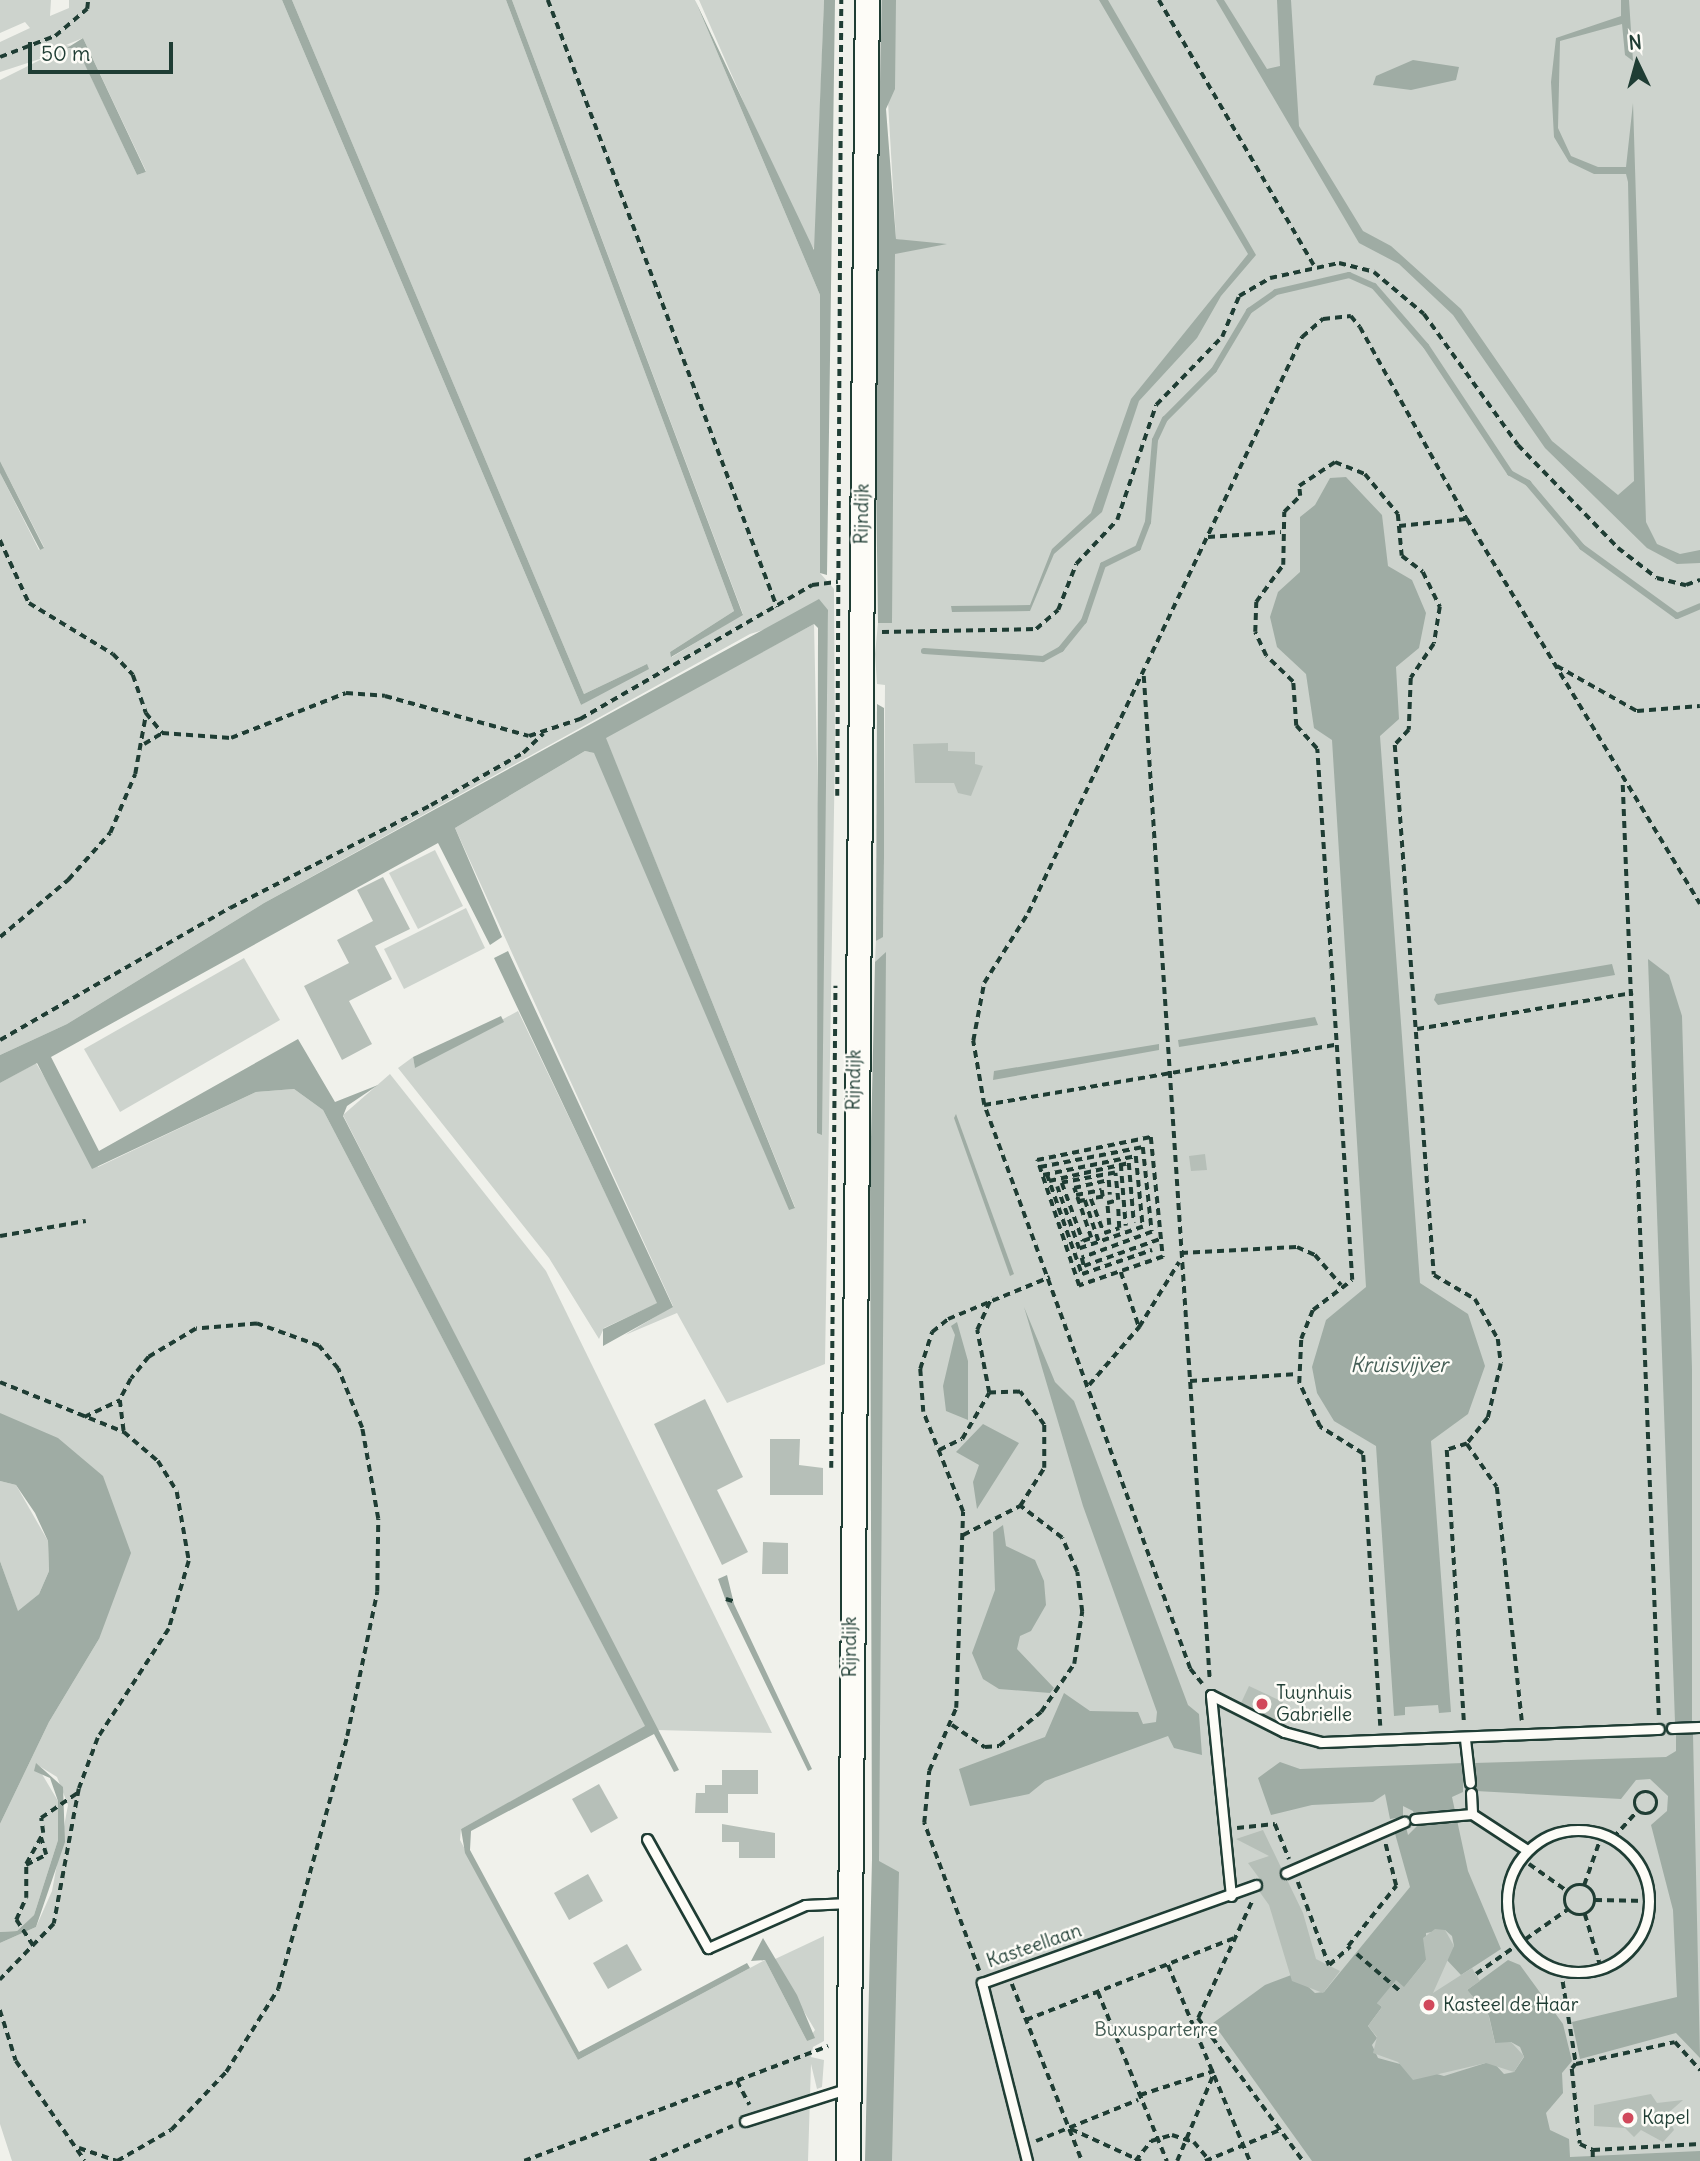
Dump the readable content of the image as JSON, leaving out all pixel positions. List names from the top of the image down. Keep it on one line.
{"streets":{"street":["Rijndijk"],"lane":["Kasteellaan"]},"water":["Kruisvijver"],"parks":["Buxusparterre"],"places":["Tuynhuis Gabrielle","Kasteel de Haar","Kapel"],"scale_bar":"50 m","north":"top"}
